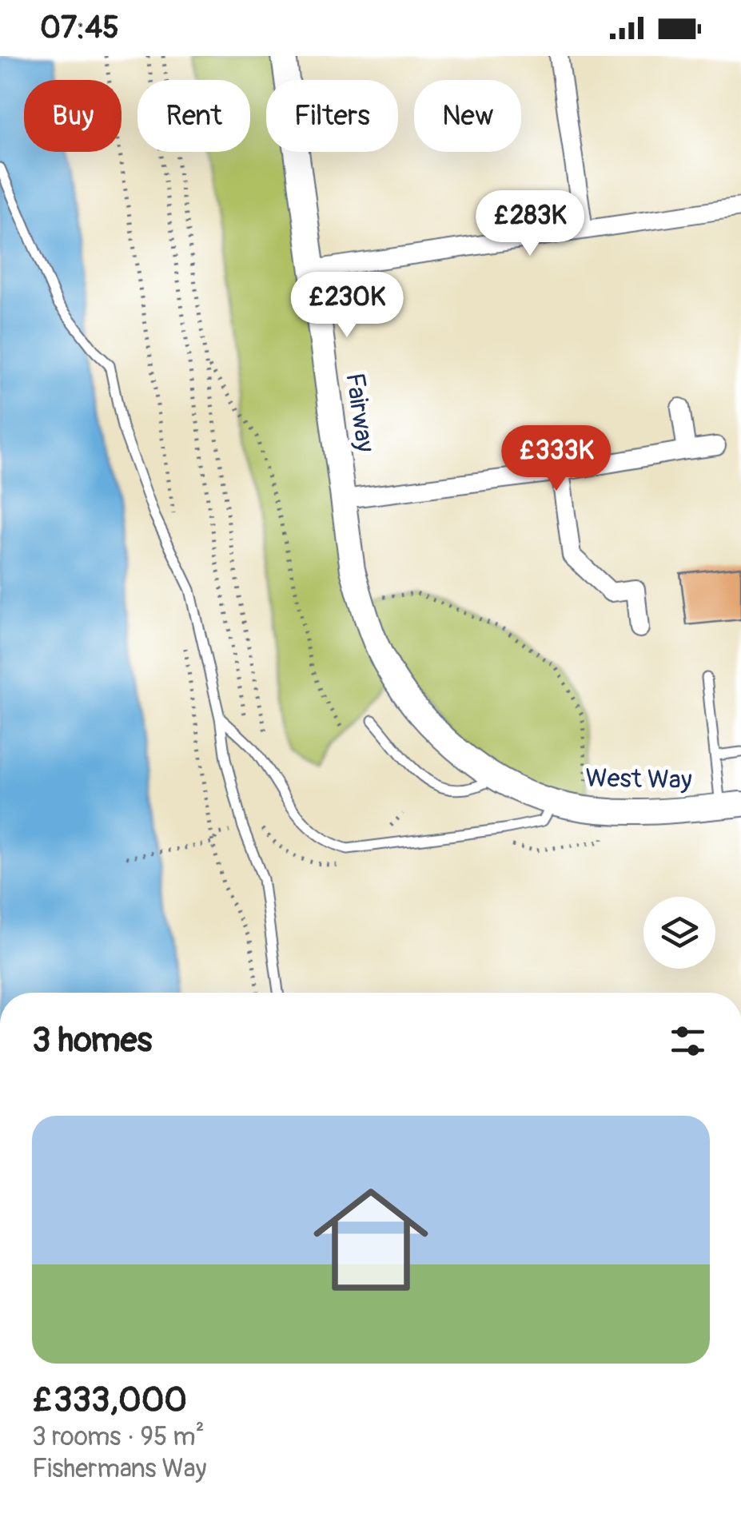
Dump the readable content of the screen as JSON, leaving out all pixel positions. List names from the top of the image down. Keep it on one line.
{"streets":{"street":["Fairway","West Way"]},"crossings":[["Fairway","West Way"]],"page":{"status":"07:45","chip":["Buy","Rent","Filters","New"],"price":["£283K","£230K","£333K"],"heading":"3 homes","list":[{"name":"£333,000","note":"3 rooms · 95 m² · Fishermans Way"}]}}
